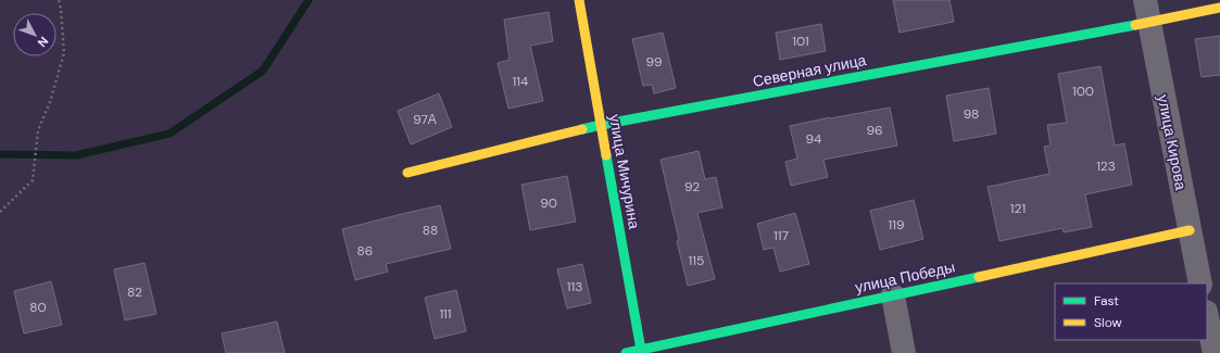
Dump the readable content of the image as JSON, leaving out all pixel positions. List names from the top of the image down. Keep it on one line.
{"streets":{"street":["Северная улица","улица Кирова","улица Мичурина","улица Победы"]},"crossings":[["Северная улица","улица Кирова"],["Северная улица","улица Мичурина"],["улица Кирова","улица Победы"],["улица Мичурина","улица Победы"]],"house_numbers":["101","99","114","100","98","97А","96","94","123","92","90","121","119","88","117","86","115","113","82","80","111"],"legend":["Fast","Slow"],"north":"bottom right"}
